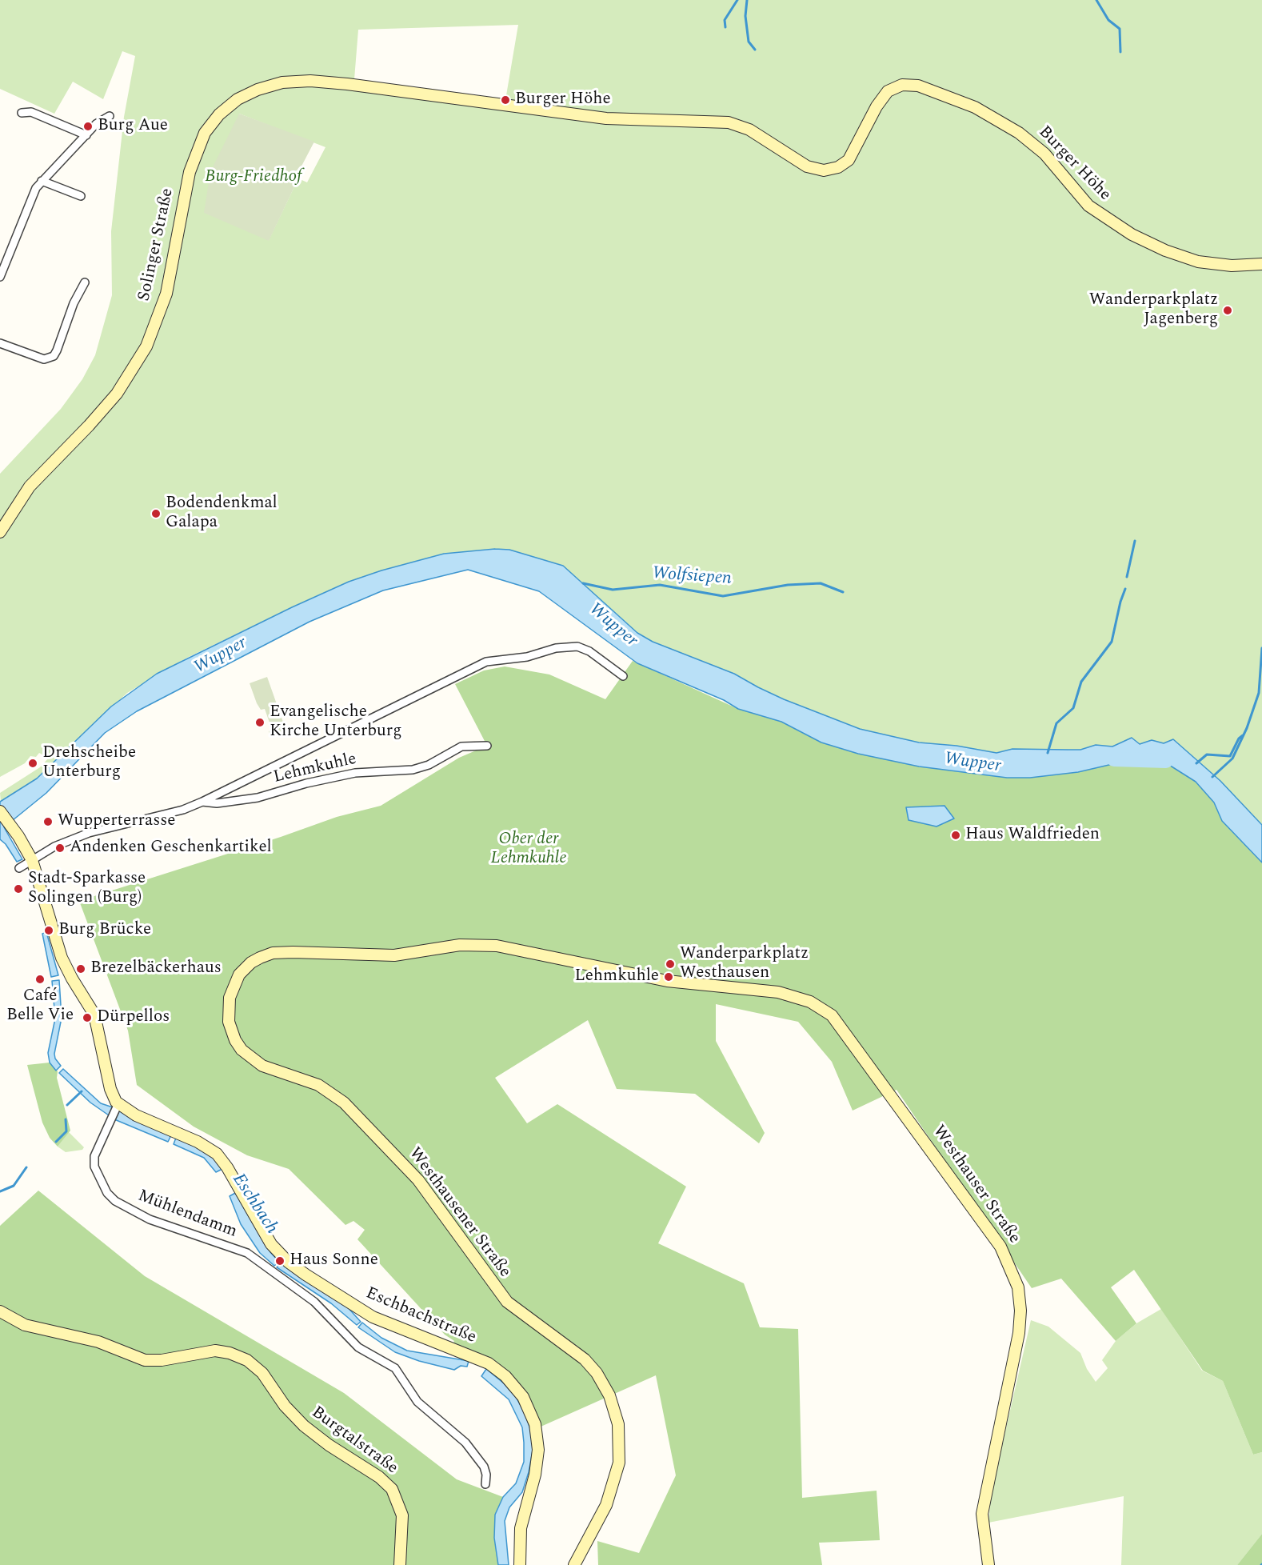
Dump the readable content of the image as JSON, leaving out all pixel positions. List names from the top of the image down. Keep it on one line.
{"streets":{"main road":["Burger Höhe","Solinger Straße","Westhauser Straße","Westhausener Straße","Eschbachstraße","Burgtalstraße"],"street":["Lehmkuhle","Mühlendamm"]},"crossings":[["Burger Höhe","Solinger Straße"],["Westhauser Straße","Westhausener Straße"],["Mühlendamm","Eschbachstraße"]],"water":["Wolfsiepen","Wupper","Eschbach"],"parks":["Burg-Friedhof","Ober der Lehmkuhle"],"places":["Burger Höhe","Burg Aue","Wanderparkplatz Jagenberg","Bodendenkmal Galapa","Evangelische Kirche Unterburg","Drehscheibe Unterburg","Wupperterrasse","Haus Waldfrieden","Andenken Geschenkartikel","Stadt-Sparkasse Solingen (Burg)","Burg Brücke","Wanderparkplatz Westhausen","Brezelbäckerhaus","Lehmkuhle","Café Belle Vie","Dürpellos","Haus Sonne"]}
